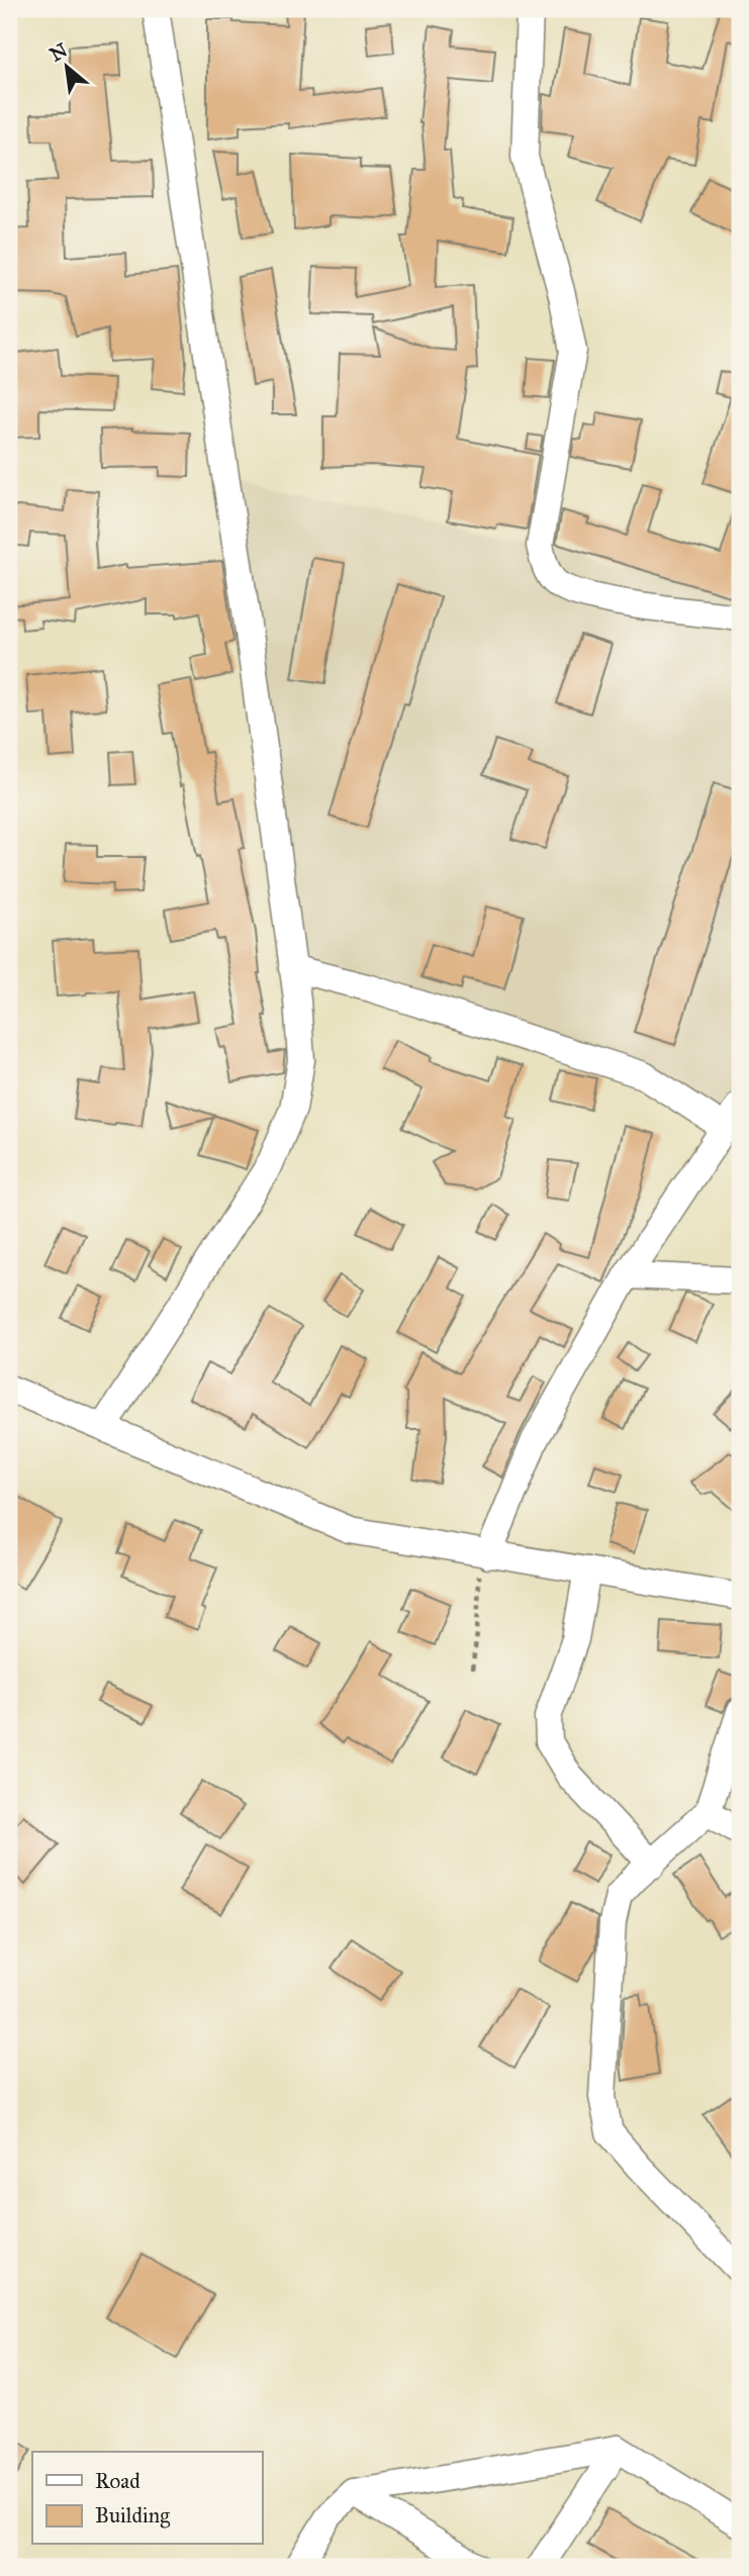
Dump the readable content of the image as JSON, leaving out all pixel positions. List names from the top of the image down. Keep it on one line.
{"legend":["Road","Building"],"north":"top left"}
